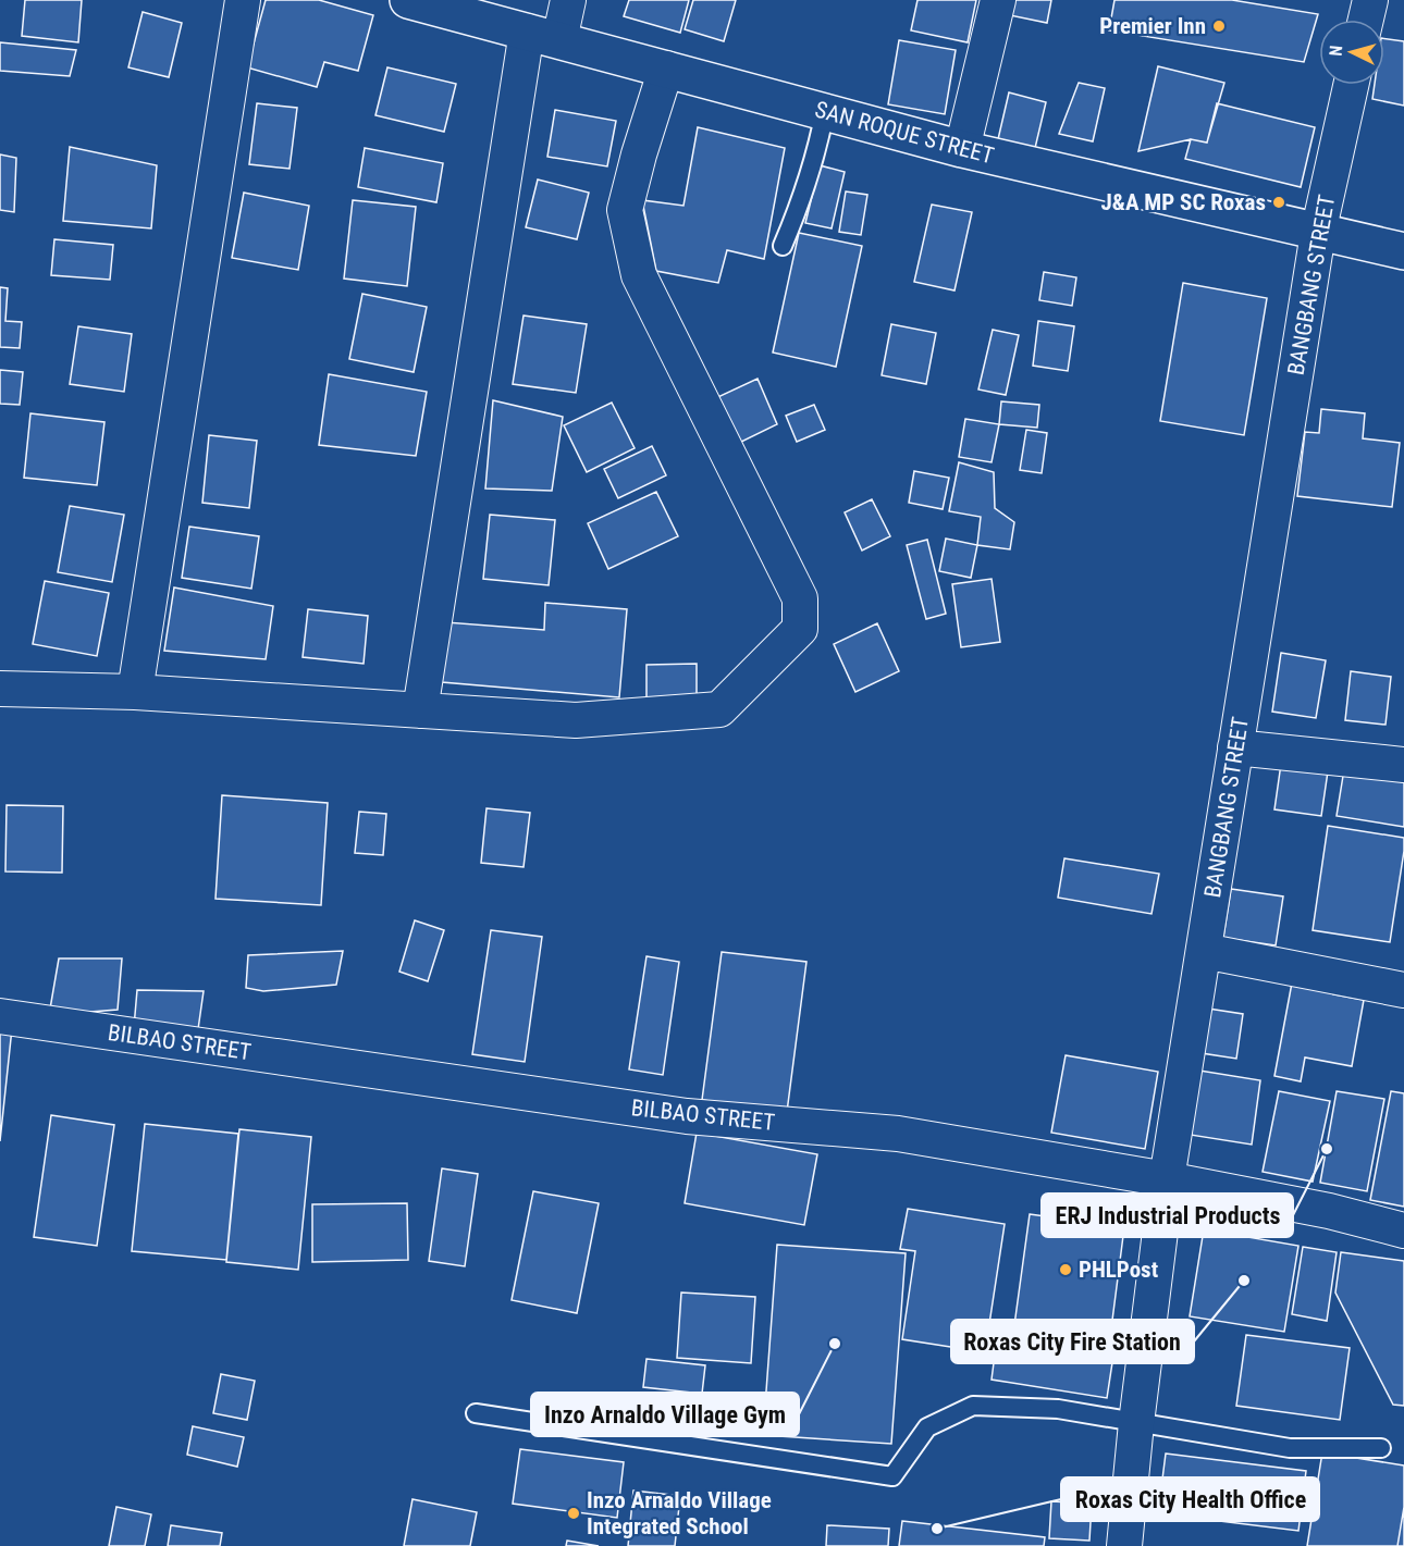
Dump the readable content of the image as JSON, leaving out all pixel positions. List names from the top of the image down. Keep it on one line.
{"streets":{"main road":["SAN ROQUE STREET"],"street":["BANGBANG STREET","BILBAO STREET"]},"crossings":[["SAN ROQUE STREET","BANGBANG STREET"],["BANGBANG STREET","BILBAO STREET"]],"places":["Premier Inn","J&A MP SC Roxas","ERJ Industrial Products","PHLPost","Roxas City Fire Station","Inzo Arnaldo Village Gym","Inzo Arnaldo Village Integrated School","Roxas City Health Office"],"north":"left"}
